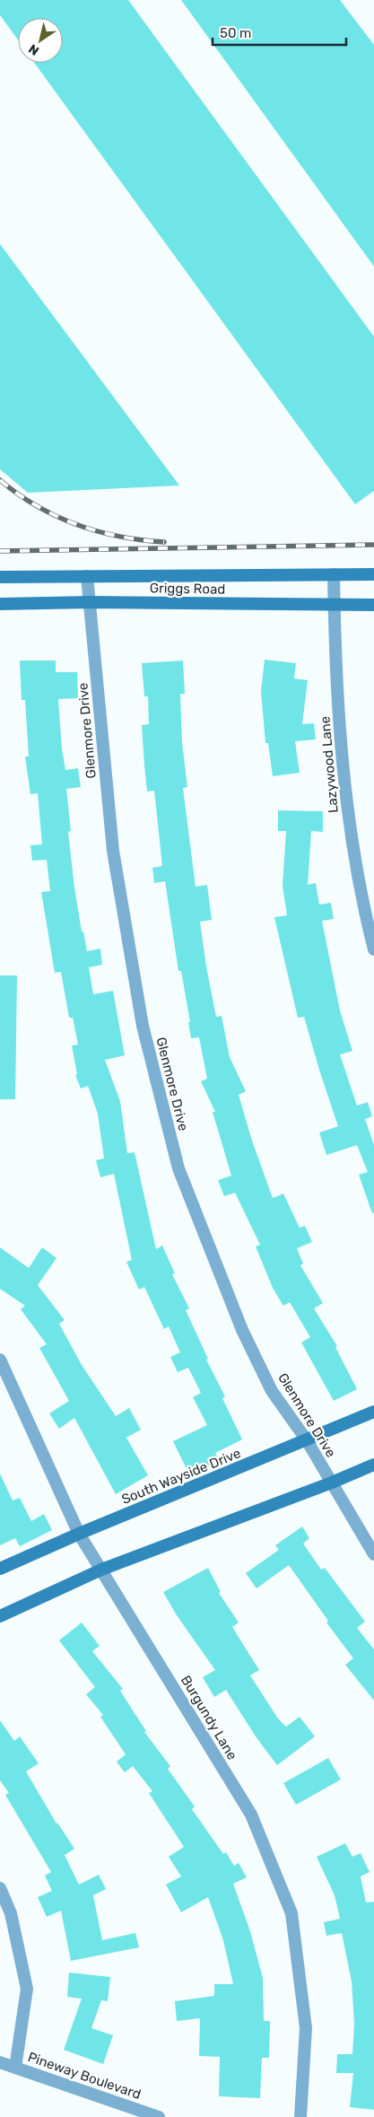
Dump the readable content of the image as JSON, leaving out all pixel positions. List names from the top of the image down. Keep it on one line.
{"streets":{"main road":["Griggs Road","South Wayside Drive"],"street":["Glenmore Drive","Lazywood Lane","Burgundy Lane","Pineway Boulevard"]},"crossings":[["Griggs Road","Glenmore Drive"],["Griggs Road","Lazywood Lane"],["Glenmore Drive","South Wayside Drive"],["South Wayside Drive","Burgundy Lane"]],"scale_bar":"50 m","north":"bottom left"}
